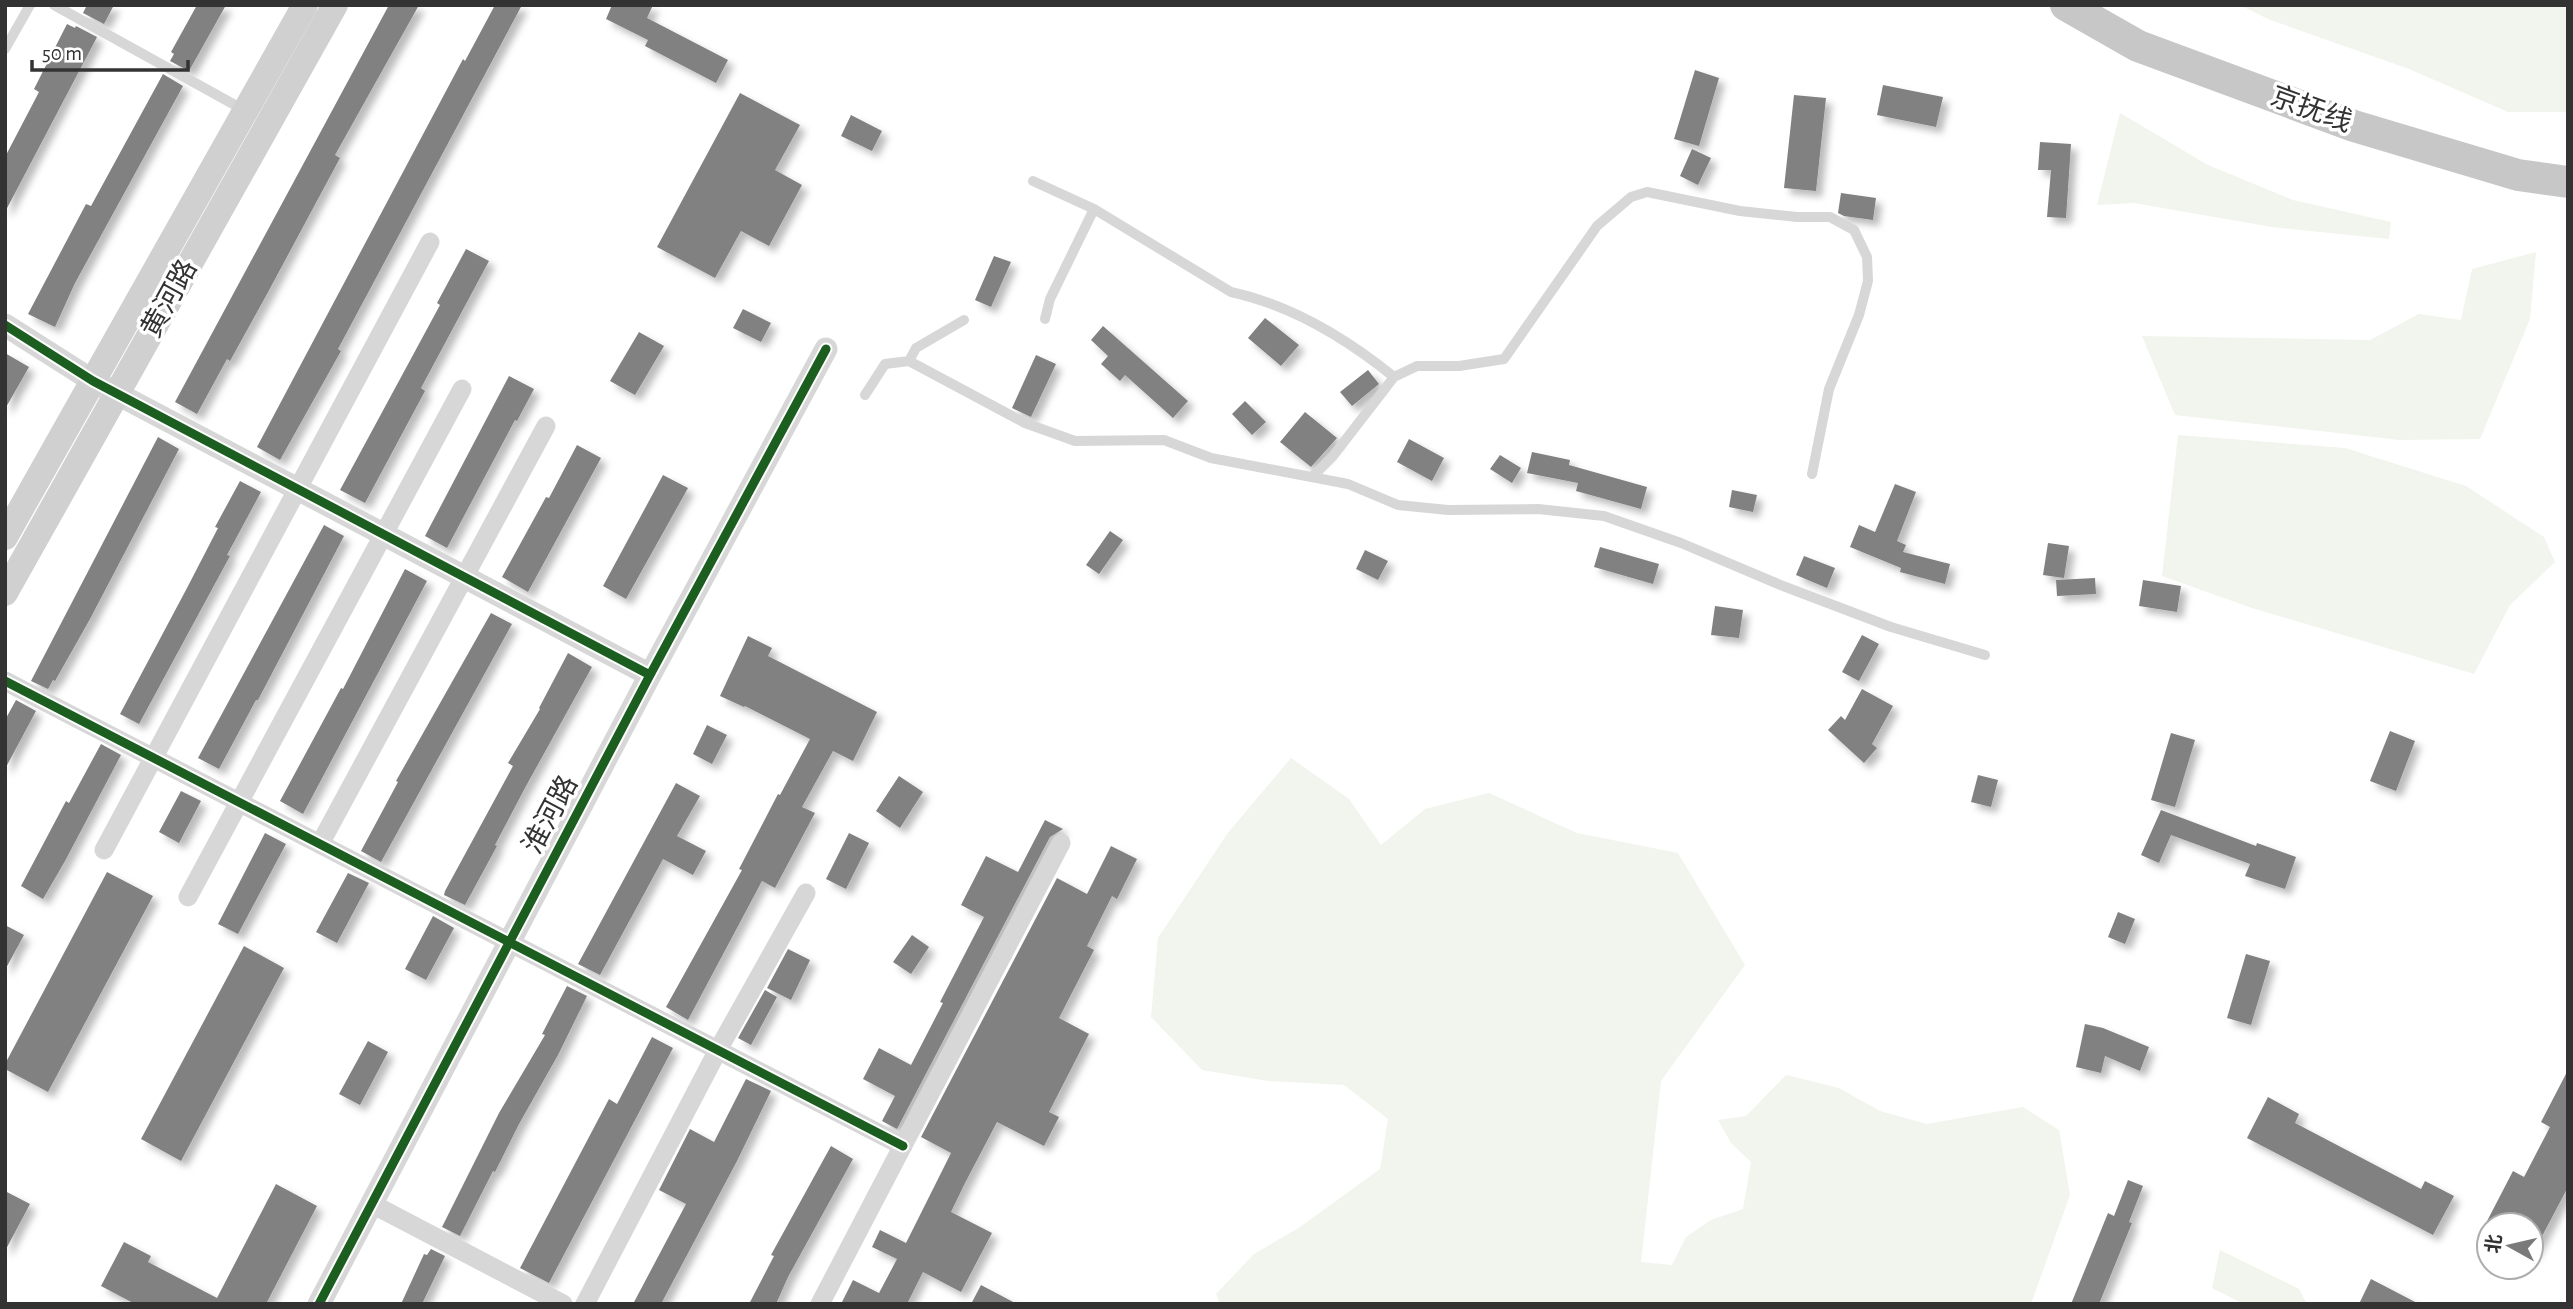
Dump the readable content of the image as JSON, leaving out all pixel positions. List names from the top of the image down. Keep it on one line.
{"streets":{"highway":["京抚线"],"main road":["黄河路"],"street":["淮河路"]},"scale_bar":"50 m","north":"left"}
